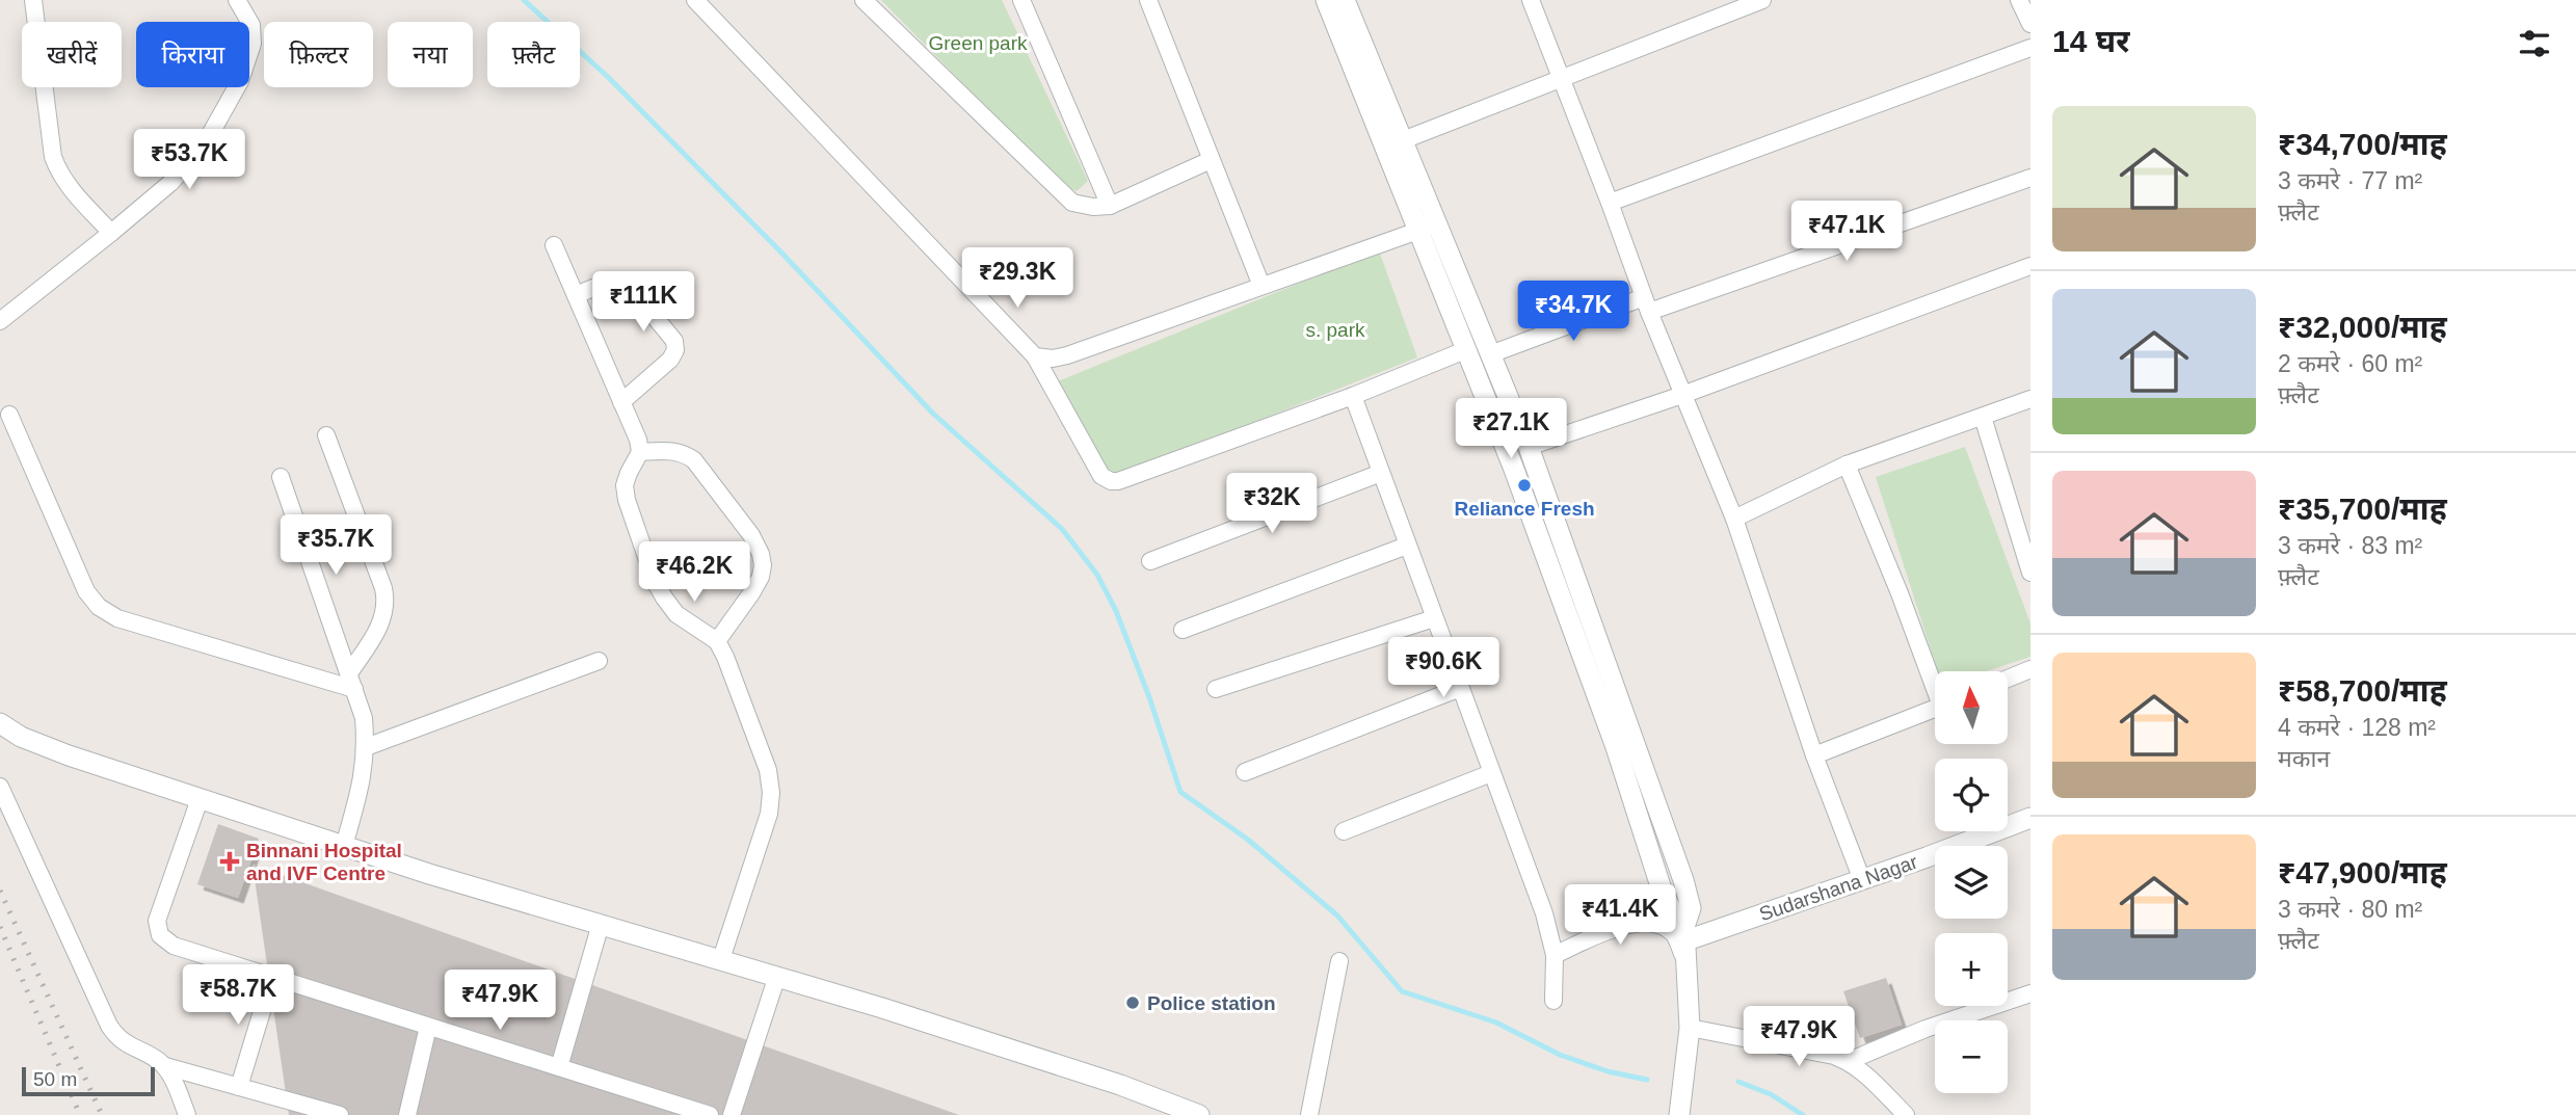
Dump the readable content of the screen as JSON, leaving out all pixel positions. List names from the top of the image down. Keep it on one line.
{"streets":{"street":["Sudarshana Nagar"]},"parks":["Green park","s. park"],"places":{"other":["Reliance Fresh","Police station"],"health":["Binnani Hospital and IVF Centre"]},"scale_bar":"50 m","north":"top","page":{"heading":"14 घर","chip":["खरीदें","किराया","फ़िल्टर","नया","फ़्लैट"],"list":[{"name":"₹34,700/माह","note":"3 कमरे · 77 m² · फ़्लैट"},{"name":"₹32,000/माह","note":"2 कमरे · 60 m² · फ़्लैट"},{"name":"₹35,700/माह","note":"3 कमरे · 83 m² · फ़्लैट"},{"name":"₹58,700/माह","note":"4 कमरे · 128 m² · मकान"},{"name":"₹47,900/माह","note":"3 कमरे · 80 m² · फ़्लैट"}],"price":["₹53.7K","₹47.1K","₹29.3K","₹111K","₹34.7K","₹27.1K","₹32K","₹35.7K","₹46.2K","₹90.6K","₹41.4K","₹58.7K","₹47.9K","₹47.9K"],"map_buttons":["+","−"],"scale":"50 m"}}
